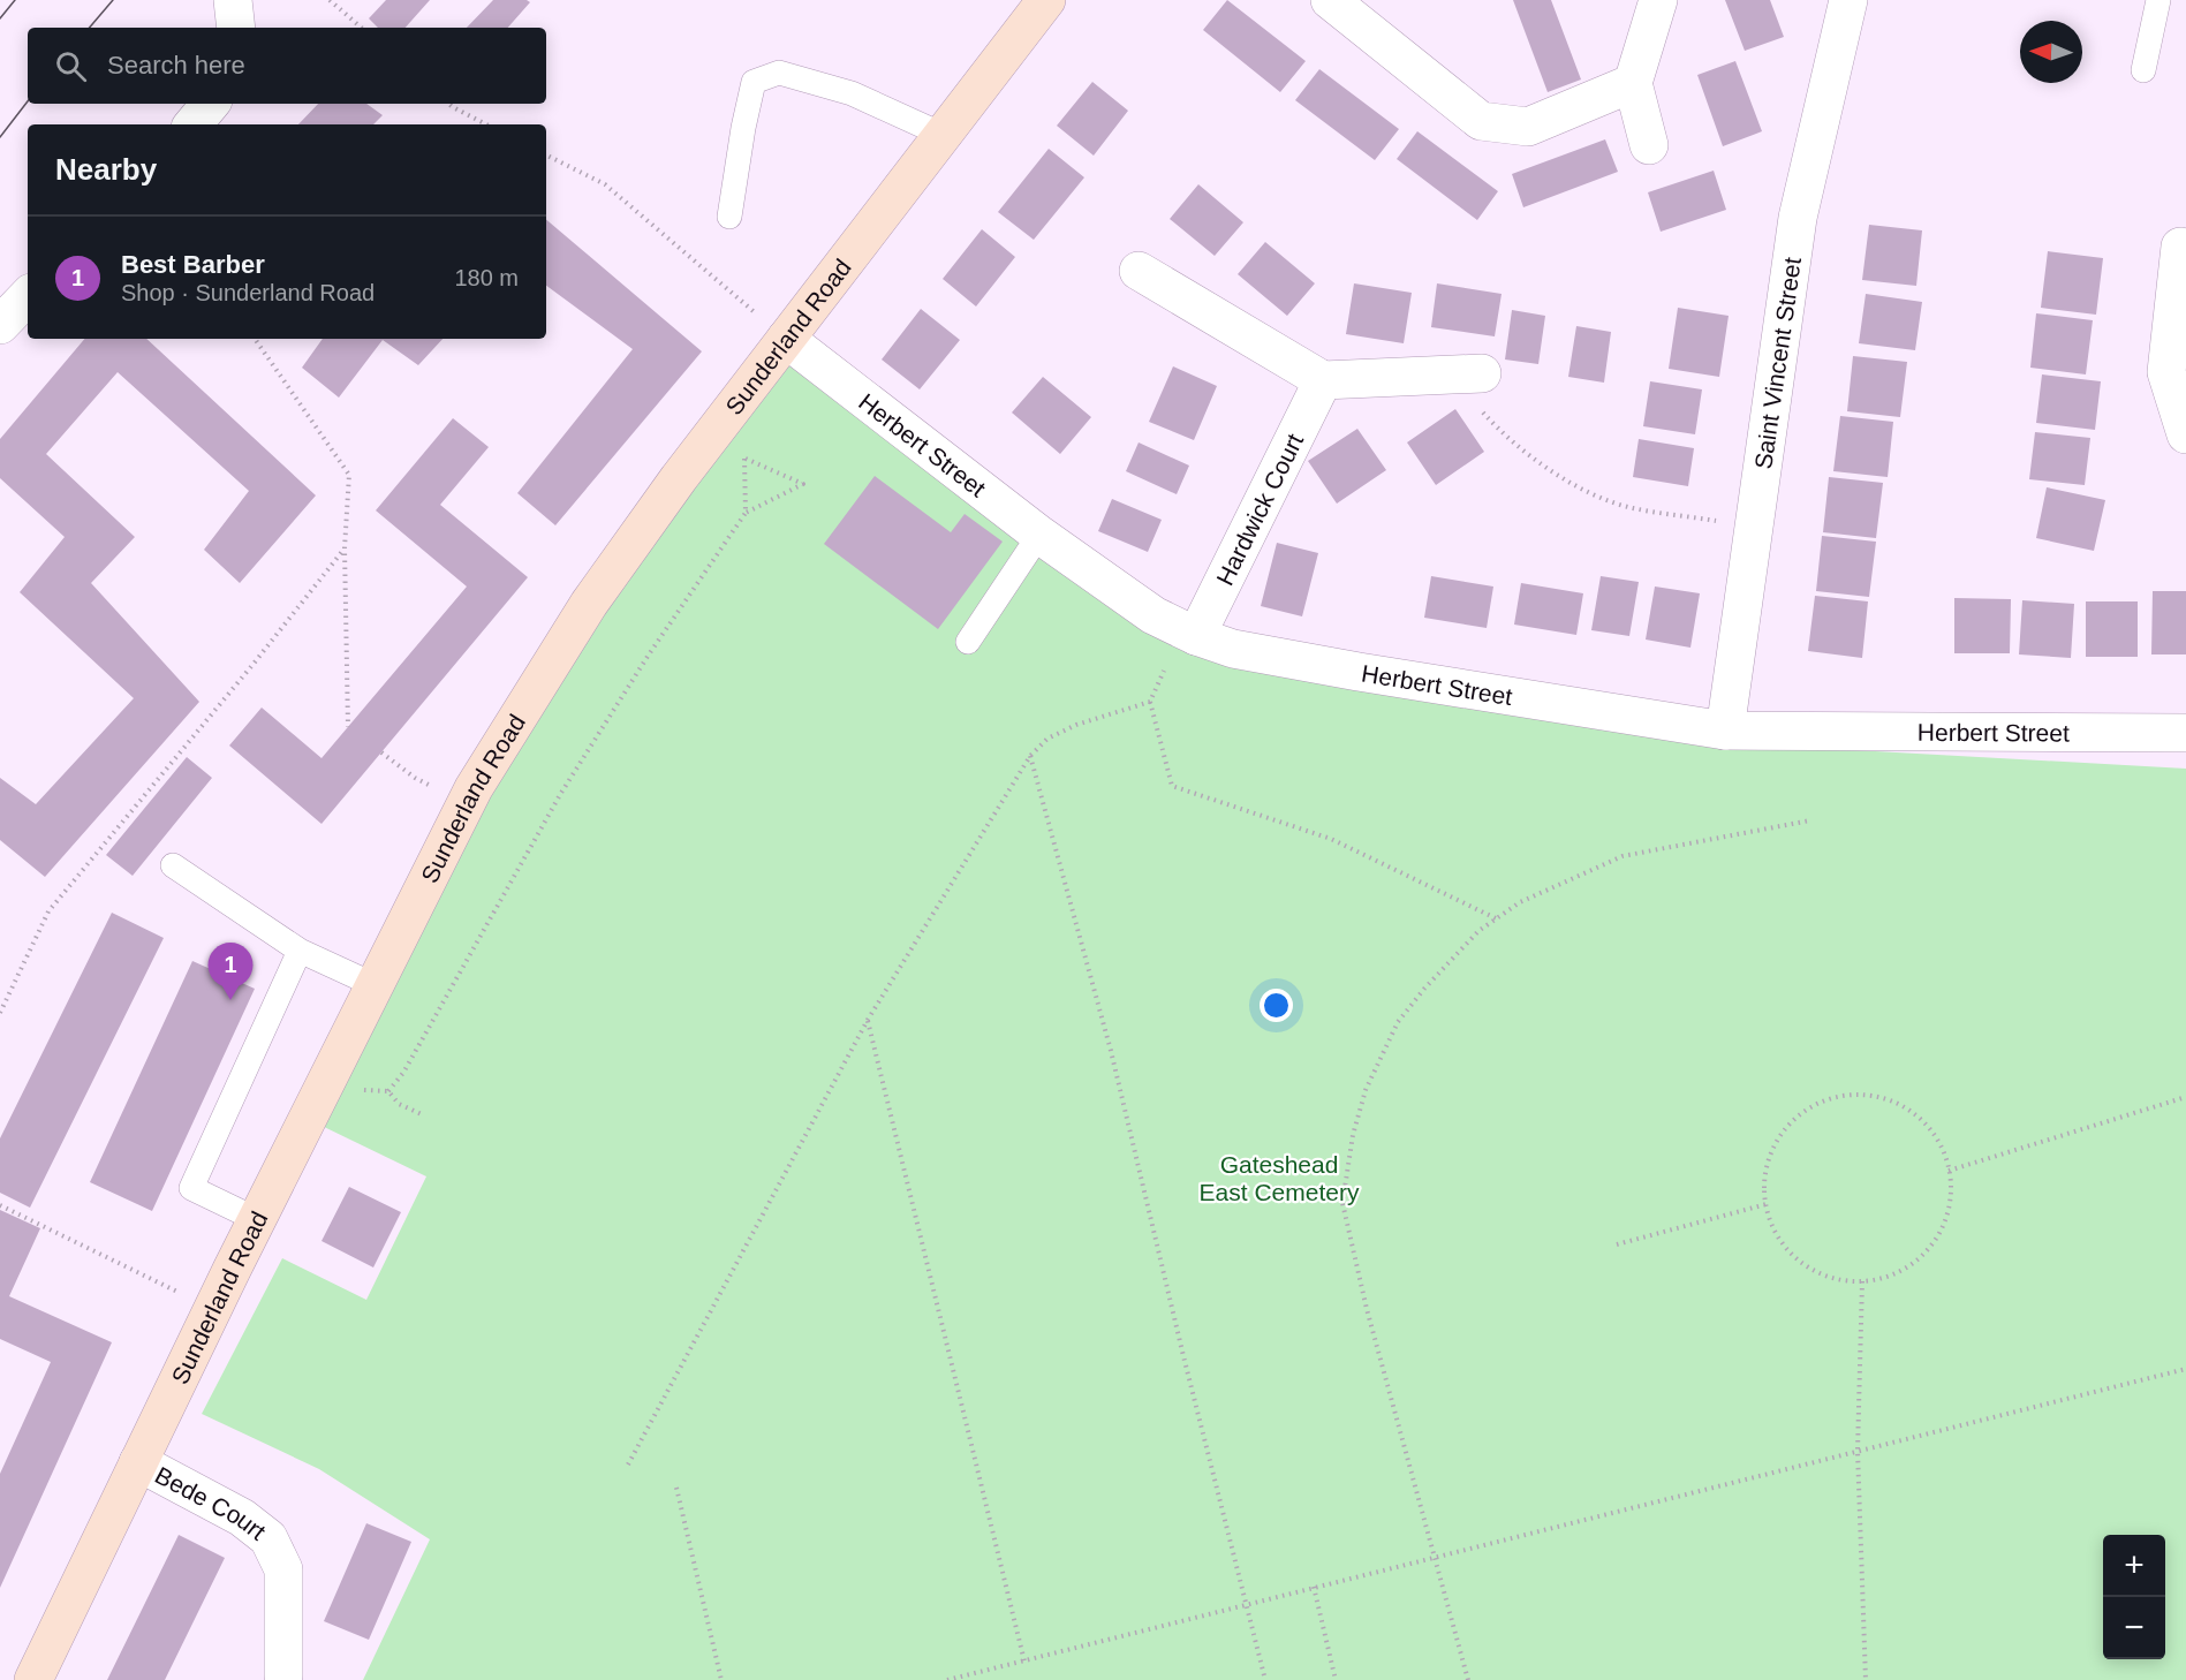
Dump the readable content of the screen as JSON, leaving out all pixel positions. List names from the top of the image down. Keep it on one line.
{"streets":{"main road":["Sunderland Road"],"street":["Saint Vincent Street","Herbert Street","Hardwick Court","Bede Court"]},"crossings":[["Sunderland Road","Herbert Street"],["Sunderland Road","Bede Court"],["Saint Vincent Street","Herbert Street"],["Herbert Street","Hardwick Court"]],"parks":["Gateshead East Cemetery"],"north":"left","page":{"search":"Search here","heading":"Nearby","list":[{"mark":"1","name":"Best Barber","note":"Shop · Sunderland Road","value":"180 m"}],"pins":"1","map_buttons":["+","−"]}}
